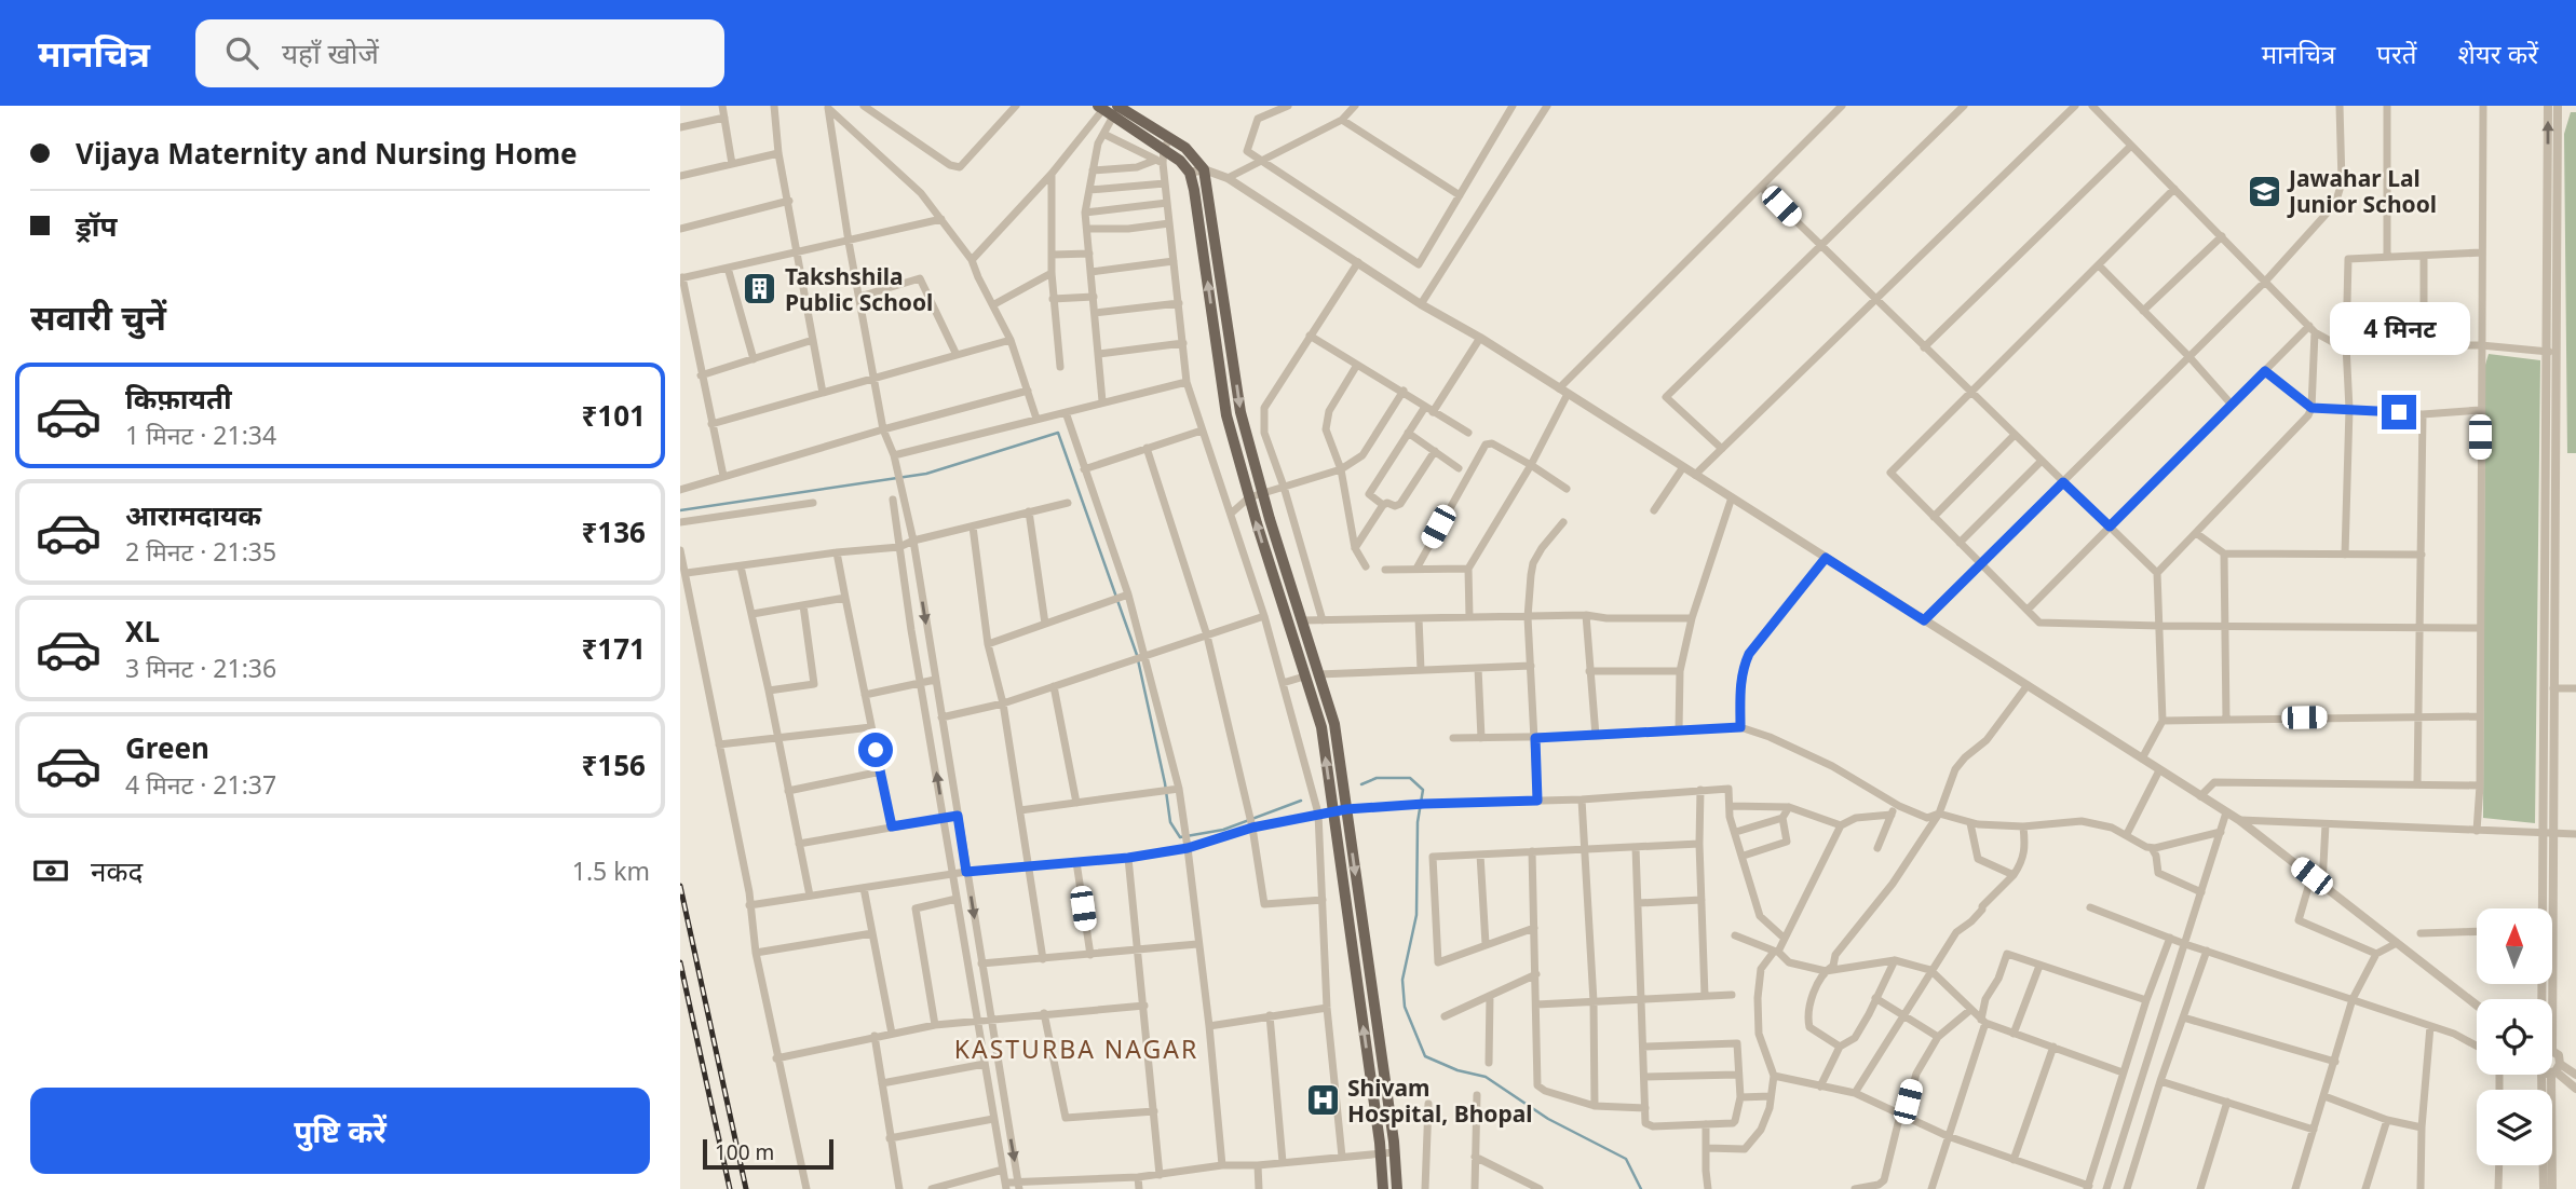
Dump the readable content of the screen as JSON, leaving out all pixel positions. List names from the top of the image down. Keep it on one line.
{"districts":["KASTURBA NAGAR"],"places":{"school or university":["Jawahar Lal Junior School"],"building":["Takshshila Public School"],"hospital":["Shivam Hospital, Bhopal"]},"scale_bar":"100 m","north":"top","page":{"header":"मानचित्र","search":"यहाँ खोजें","nav":["मानचित्र","परतें","शेयर करें"],"banner":["Vijaya Maternity and Nursing Home","ड्रॉप"],"heading":"सवारी चुनें","bubble":"4 मिनट","list":[{"name":"किफ़ायती","note":"1 मिनट · 21:34","value":"₹101"},{"name":"आरामदायक","note":"2 मिनट · 21:35","value":"₹136"},{"name":"XL","note":"3 मिनट · 21:36","value":"₹171"},{"name":"Green","note":"4 मिनट · 21:37","value":"₹156"}],"pay":["नकद","1.5 km"],"buttons":"पुष्टि करें","scale":"100 m"}}
